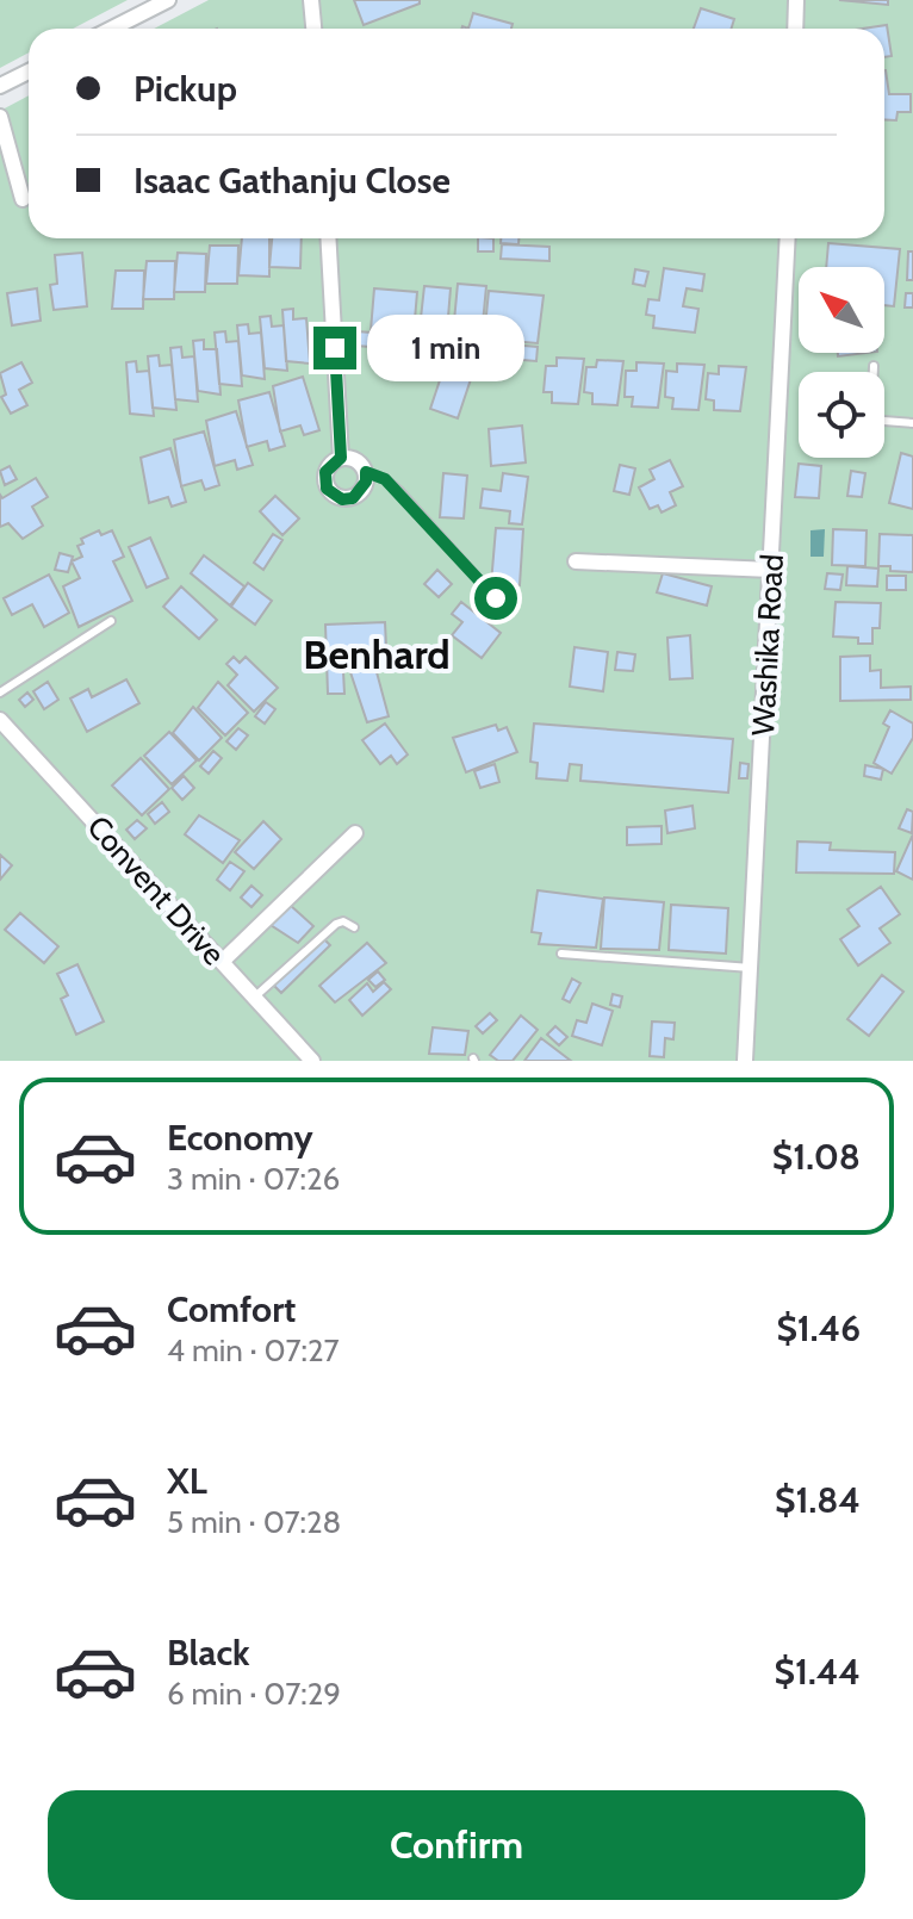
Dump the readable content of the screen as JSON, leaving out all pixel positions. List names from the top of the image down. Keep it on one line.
{"streets":{"street":["Washika Road","Convent Drive"]},"districts":["Benhard"],"north":"top left","page":{"banner":["Pickup","Isaac Gathanju Close"],"bubble":"1 min","list":[{"name":"Economy","note":"3 min · 07:26","value":"$1.08"},{"name":"Comfort","note":"4 min · 07:27","value":"$1.46"},{"name":"XL","note":"5 min · 07:28","value":"$1.84"},{"name":"Black","note":"6 min · 07:29","value":"$1.44"}],"buttons":"Confirm"}}
